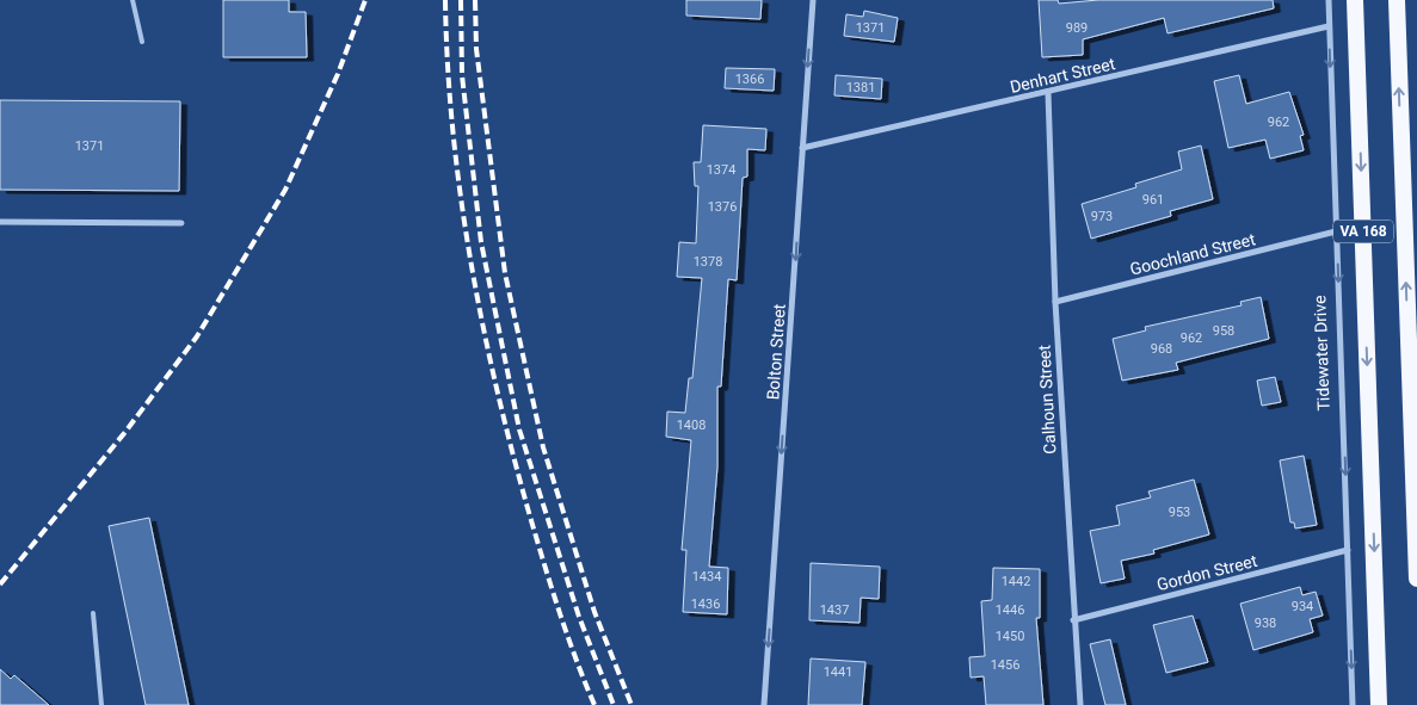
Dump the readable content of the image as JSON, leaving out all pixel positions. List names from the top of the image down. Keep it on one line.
{"streets":{"highway":["VA 168"],"street":["Denhart Street","Goochland Street","Bolton Street","Tidewater Drive","Calhoun Street","Gordon Street"]},"crossings":[["Denhart Street","Bolton Street"],["Denhart Street","Tidewater Drive"],["Denhart Street","Calhoun Street"],["Goochland Street","Tidewater Drive"],["Goochland Street","Calhoun Street"],["Tidewater Drive","Gordon Street"],["Calhoun Street","Gordon Street"]],"one_way":["Bolton Street","Tidewater Drive"],"house_numbers":["1371","989","1366","1381","962","1371","1374","961","1376","973","1378","958","962","968","1408","953","1434","1442","1436","934","1437","1446","938","1450","1456","1441"]}
